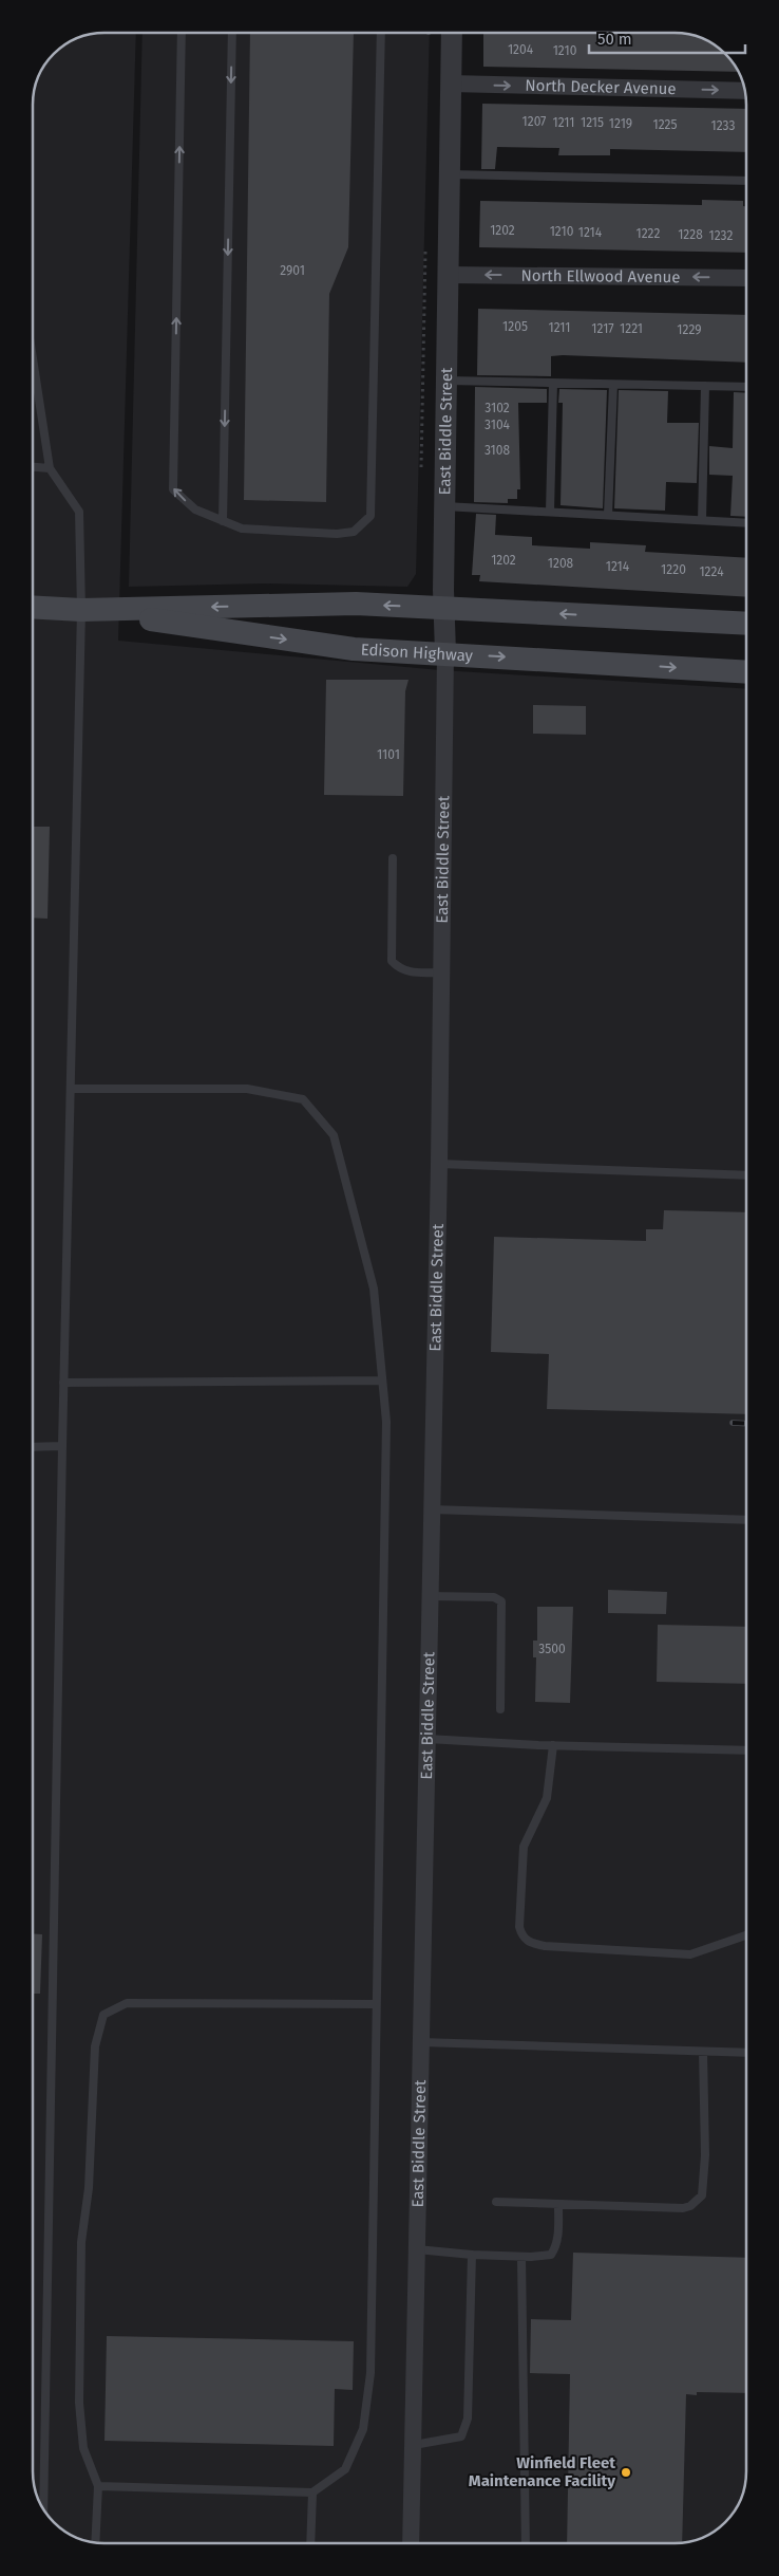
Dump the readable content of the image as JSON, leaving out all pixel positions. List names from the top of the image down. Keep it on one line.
{"streets":{"main road":["Edison Highway"],"street":["North Decker Avenue","North Ellwood Avenue","East Biddle Street"]},"crossings":[["North Decker Avenue","East Biddle Street"],["North Ellwood Avenue","East Biddle Street"],["East Biddle Street","Edison Highway"]],"one_way":["North Decker Avenue","North Ellwood Avenue"],"places":["Winfield Fleet Maintenance Facility"],"house_numbers":["1204","1210","1207","1211","1215","1219","1225","1233","1202","1210","1214","1222","1228","1232","2901","1205","1211","1217","1221","1229","3102","3104","3108","1202","1208","1214","1220","1224","1101","3500"],"scale_bar":"50 m"}
